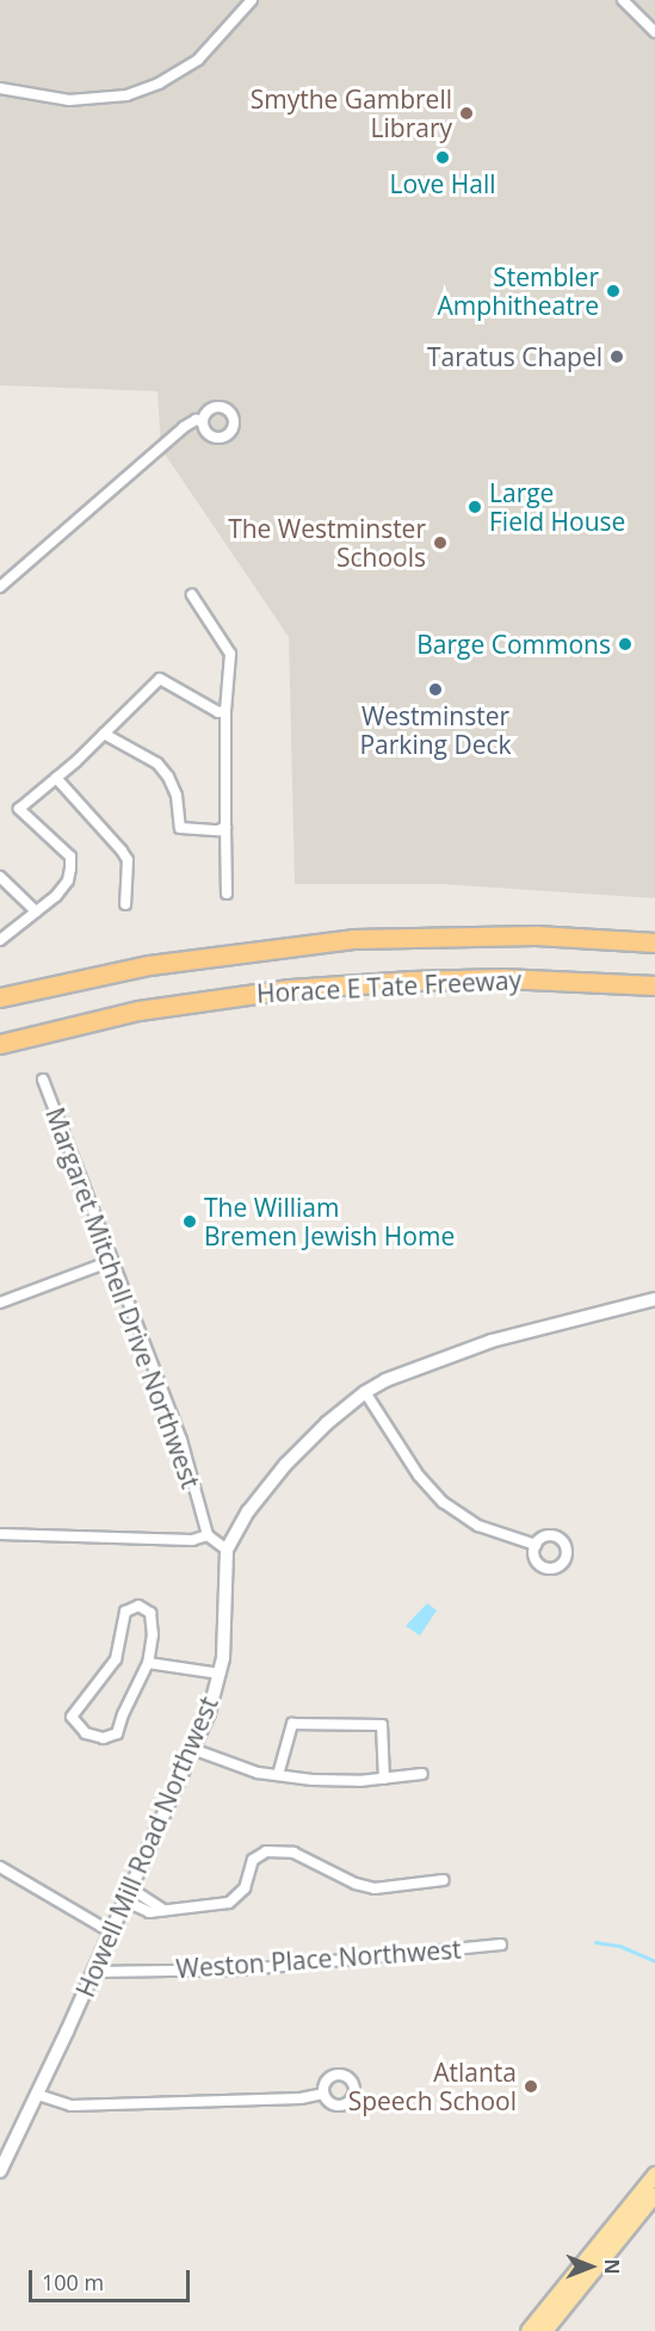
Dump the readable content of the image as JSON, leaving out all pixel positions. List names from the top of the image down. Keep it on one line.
{"streets":{"highway":["Horace E Tate Freeway"],"main road":["Howell Mill Road Northwest"],"street":["Margaret Mitchell Drive Northwest","Weston Place Northwest"]},"crossings":[["Howell Mill Road Northwest","Weston Place Northwest"]],"places":["Smythe Gambrell Library","Love Hall","Stembler Amphitheatre","Taratus Chapel","Large Field House","The Westminster Schools","Barge Commons","Westminster Parking Deck","The William Bremen Jewish Home","Atlanta Speech School"],"scale_bar":"100 m","north":"right"}
